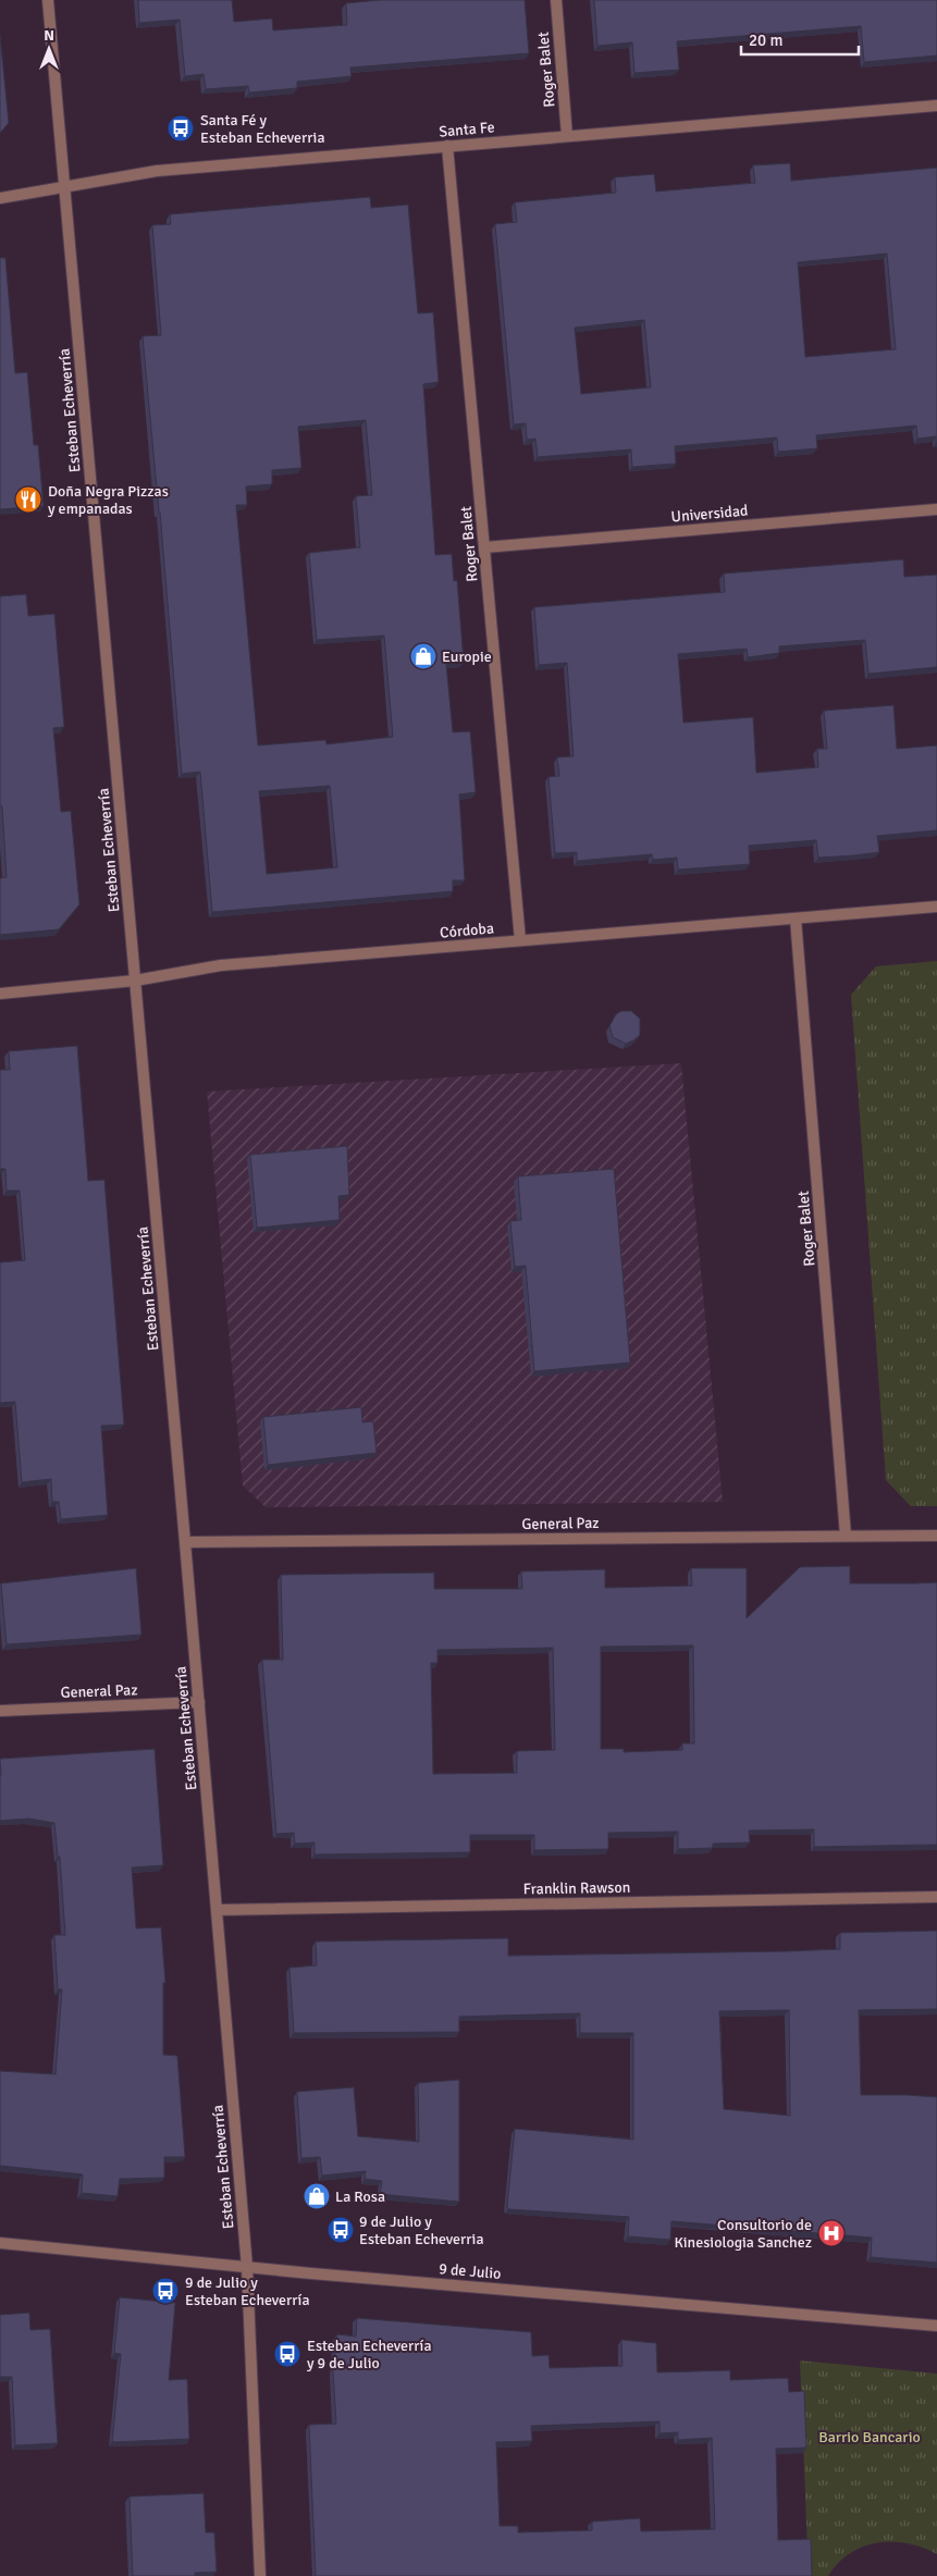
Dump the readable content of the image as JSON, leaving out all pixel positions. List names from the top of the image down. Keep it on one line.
{"streets":{"street":["Roger Balet","Santa Fe","Esteban Echeverría","Universidad","Córdoba","General Paz","Franklin Rawson","9 de Julio"]},"crossings":[["Roger Balet","Santa Fe"],["Roger Balet","Universidad"],["Roger Balet","Córdoba"],["Roger Balet","General Paz"],["Santa Fe","Esteban Echeverría"],["Esteban Echeverría","Córdoba"],["Esteban Echeverría","General Paz"],["Esteban Echeverría","Franklin Rawson"],["Esteban Echeverría","9 de Julio"]],"parks":["Barrio Bancario"],"places":{"bus stop":["Santa Fé y Esteban Echeverria","9 de Julio y Esteban Echeverria","9 de Julio y Esteban Echeverría","Esteban Echeverría y 9 de Julio"],"restaurant":["Doña Negra Pizzas y empanadas"],"shop":["Europie","La Rosa"],"hospital":["Consultorio de Kinesiologia Sanchez"]},"scale_bar":"20 m","north":"top"}
